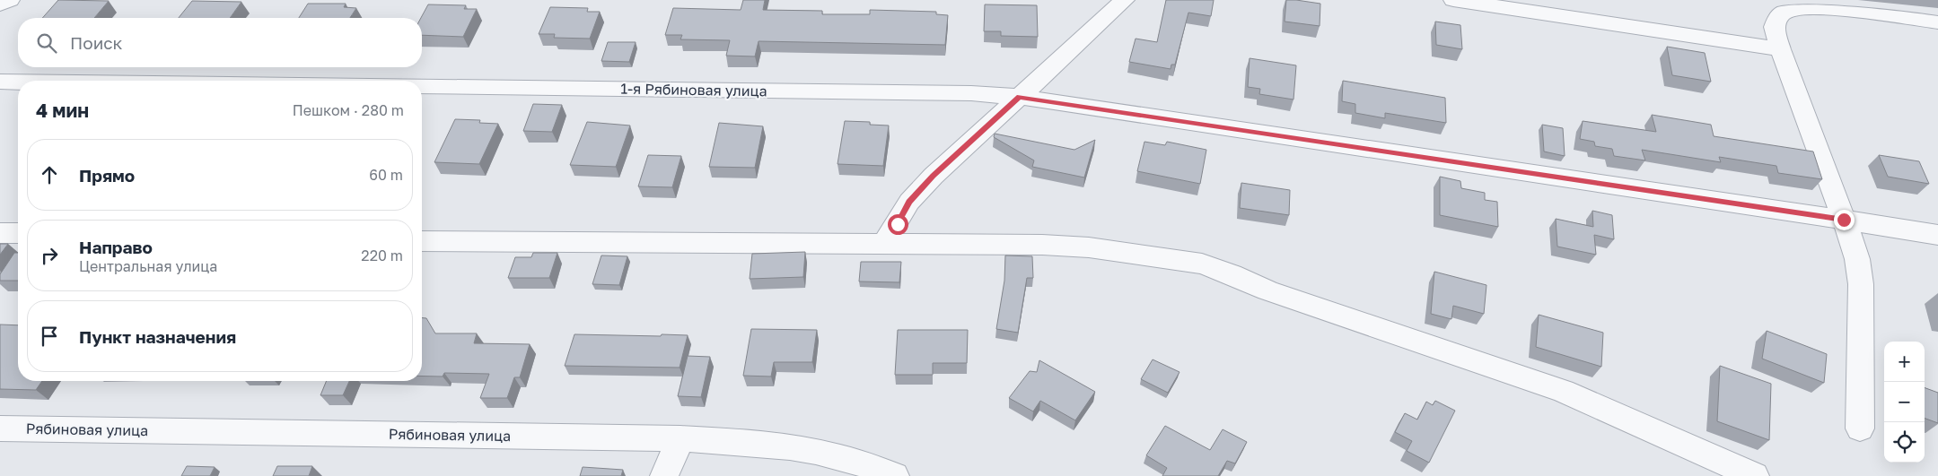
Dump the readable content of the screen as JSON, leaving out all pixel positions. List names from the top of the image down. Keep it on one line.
{"streets":{"street":["1-я Рябиновая улица","Рябиновая улица"]},"page":{"search":"Поиск","heading":["4 мин","Пешком · 280 m"],"list":[["Прямо","60 m"],["Направо","Центральная улица","220 m"],"Пункт назначения"],"map_buttons":["+","−"]}}
